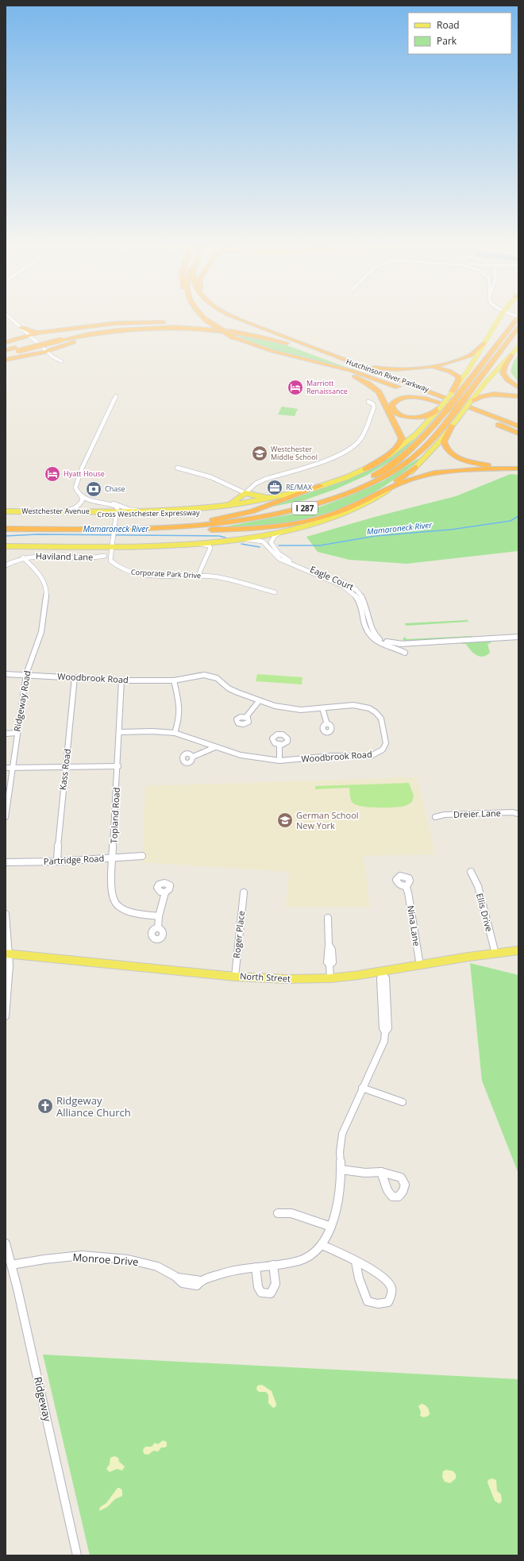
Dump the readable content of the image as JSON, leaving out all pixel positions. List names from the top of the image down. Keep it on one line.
{"streets":{"highway":["Hutchinson River Parkway","I 287","Cross Westchester Expressway"],"main road":["Westchester Avenue","North Street"],"street":["Haviland Lane","Corporate Park Drive","Eagle Court","Woodbrook Road","Ridgeway Road","Kass Road","Dreier Lane","Topland Road","Partridge Road","Ellis Drive","Nina Lane","Roger Place","Monroe Drive","Ridgeway"]},"crossings":[["Hutchinson River Parkway","Westchester Avenue"],["Hutchinson River Parkway","Cross Westchester Expressway"],["Westchester Avenue","Cross Westchester Expressway"],["Westchester Avenue","Corporate Park Drive"],["Haviland Lane","Ridgeway Road"],["Woodbrook Road","Ridgeway Road"],["Woodbrook Road","Kass Road"],["Woodbrook Road","Topland Road"],["Kass Road","Partridge Road"],["Topland Road","Partridge Road"],["Ellis Drive","North Street"],["Nina Lane","North Street"],["Roger Place","North Street"],["Monroe Drive","Ridgeway"]],"water":["Mamaroneck River"],"places":{"hotel":["Marriott Renaissance","Hyatt House"],"school or university":["Westchester Middle School","German School New York"],"office":["RE/MAX"],"bank":["Chase"],"church":["Ridgeway Alliance Church"]},"legend":["Road","Park"]}
